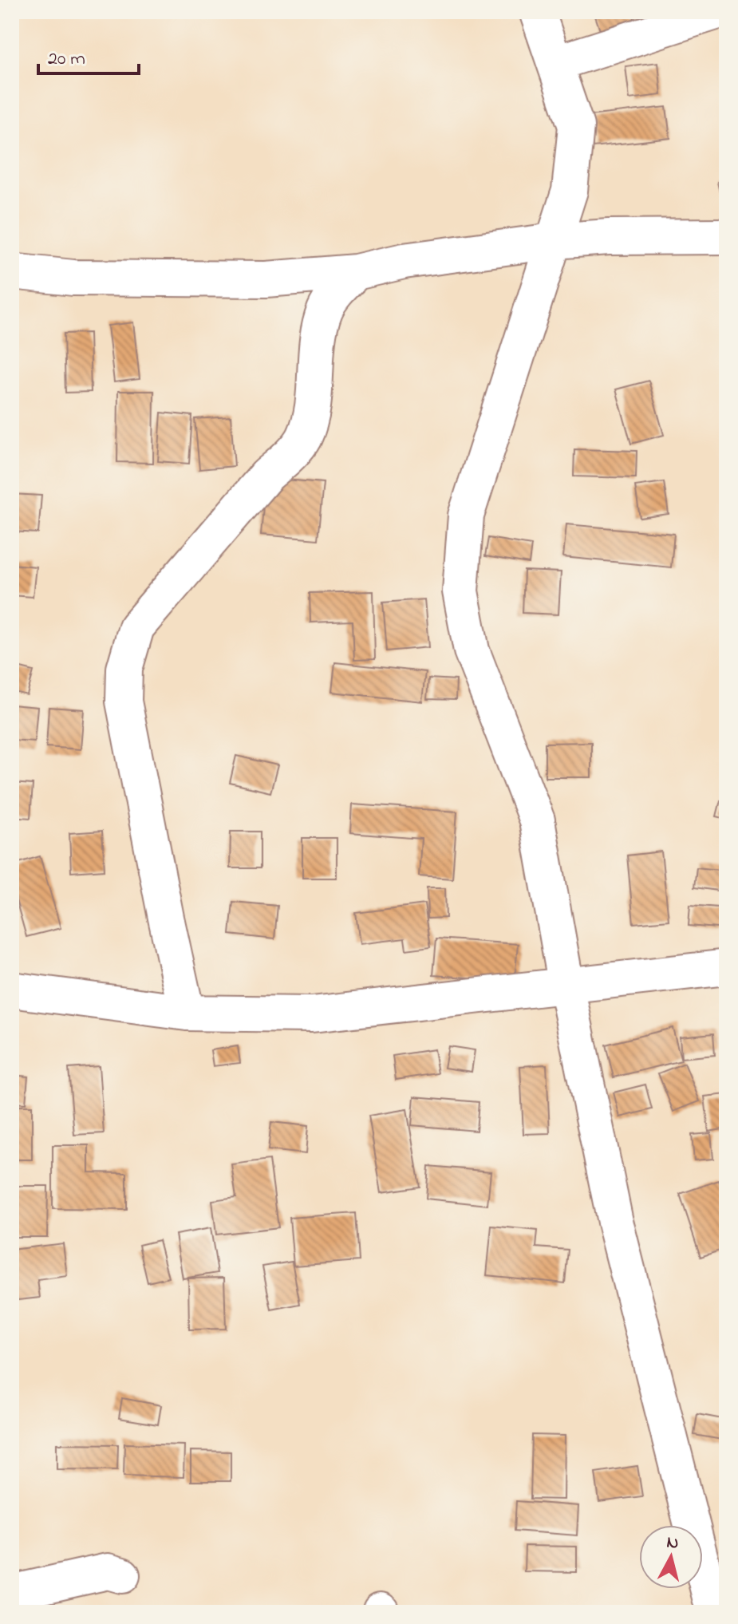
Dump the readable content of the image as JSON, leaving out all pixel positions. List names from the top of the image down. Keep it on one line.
{"scale_bar":"20 m","north":"top"}
